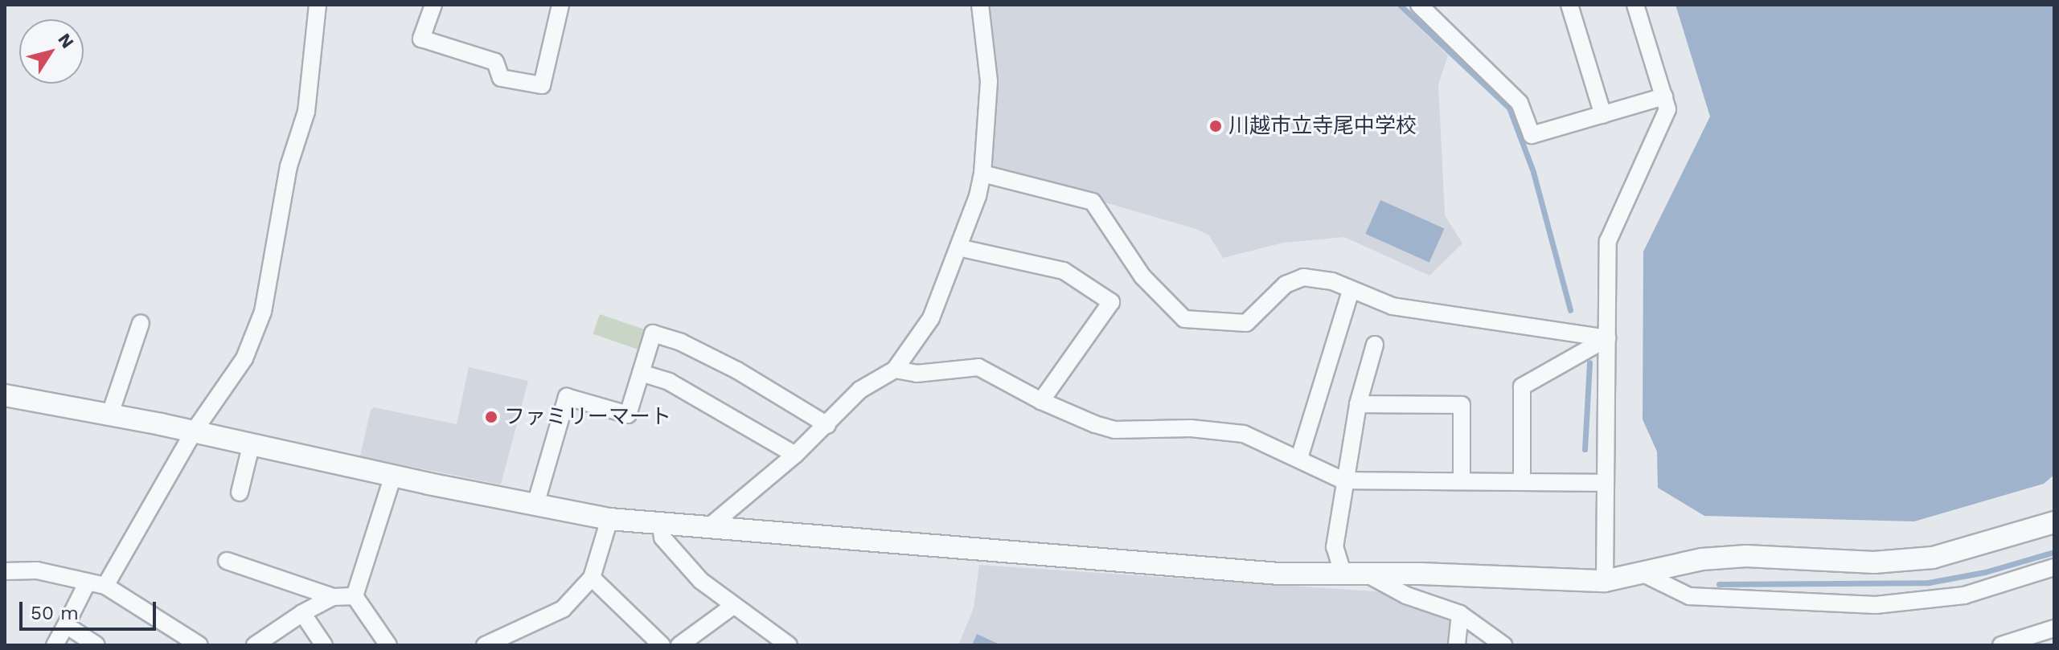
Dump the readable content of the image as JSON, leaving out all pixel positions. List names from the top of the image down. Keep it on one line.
{"places":["川越市立寺尾中学校","ファミリーマート"],"scale_bar":"50 m","north":"top right"}
